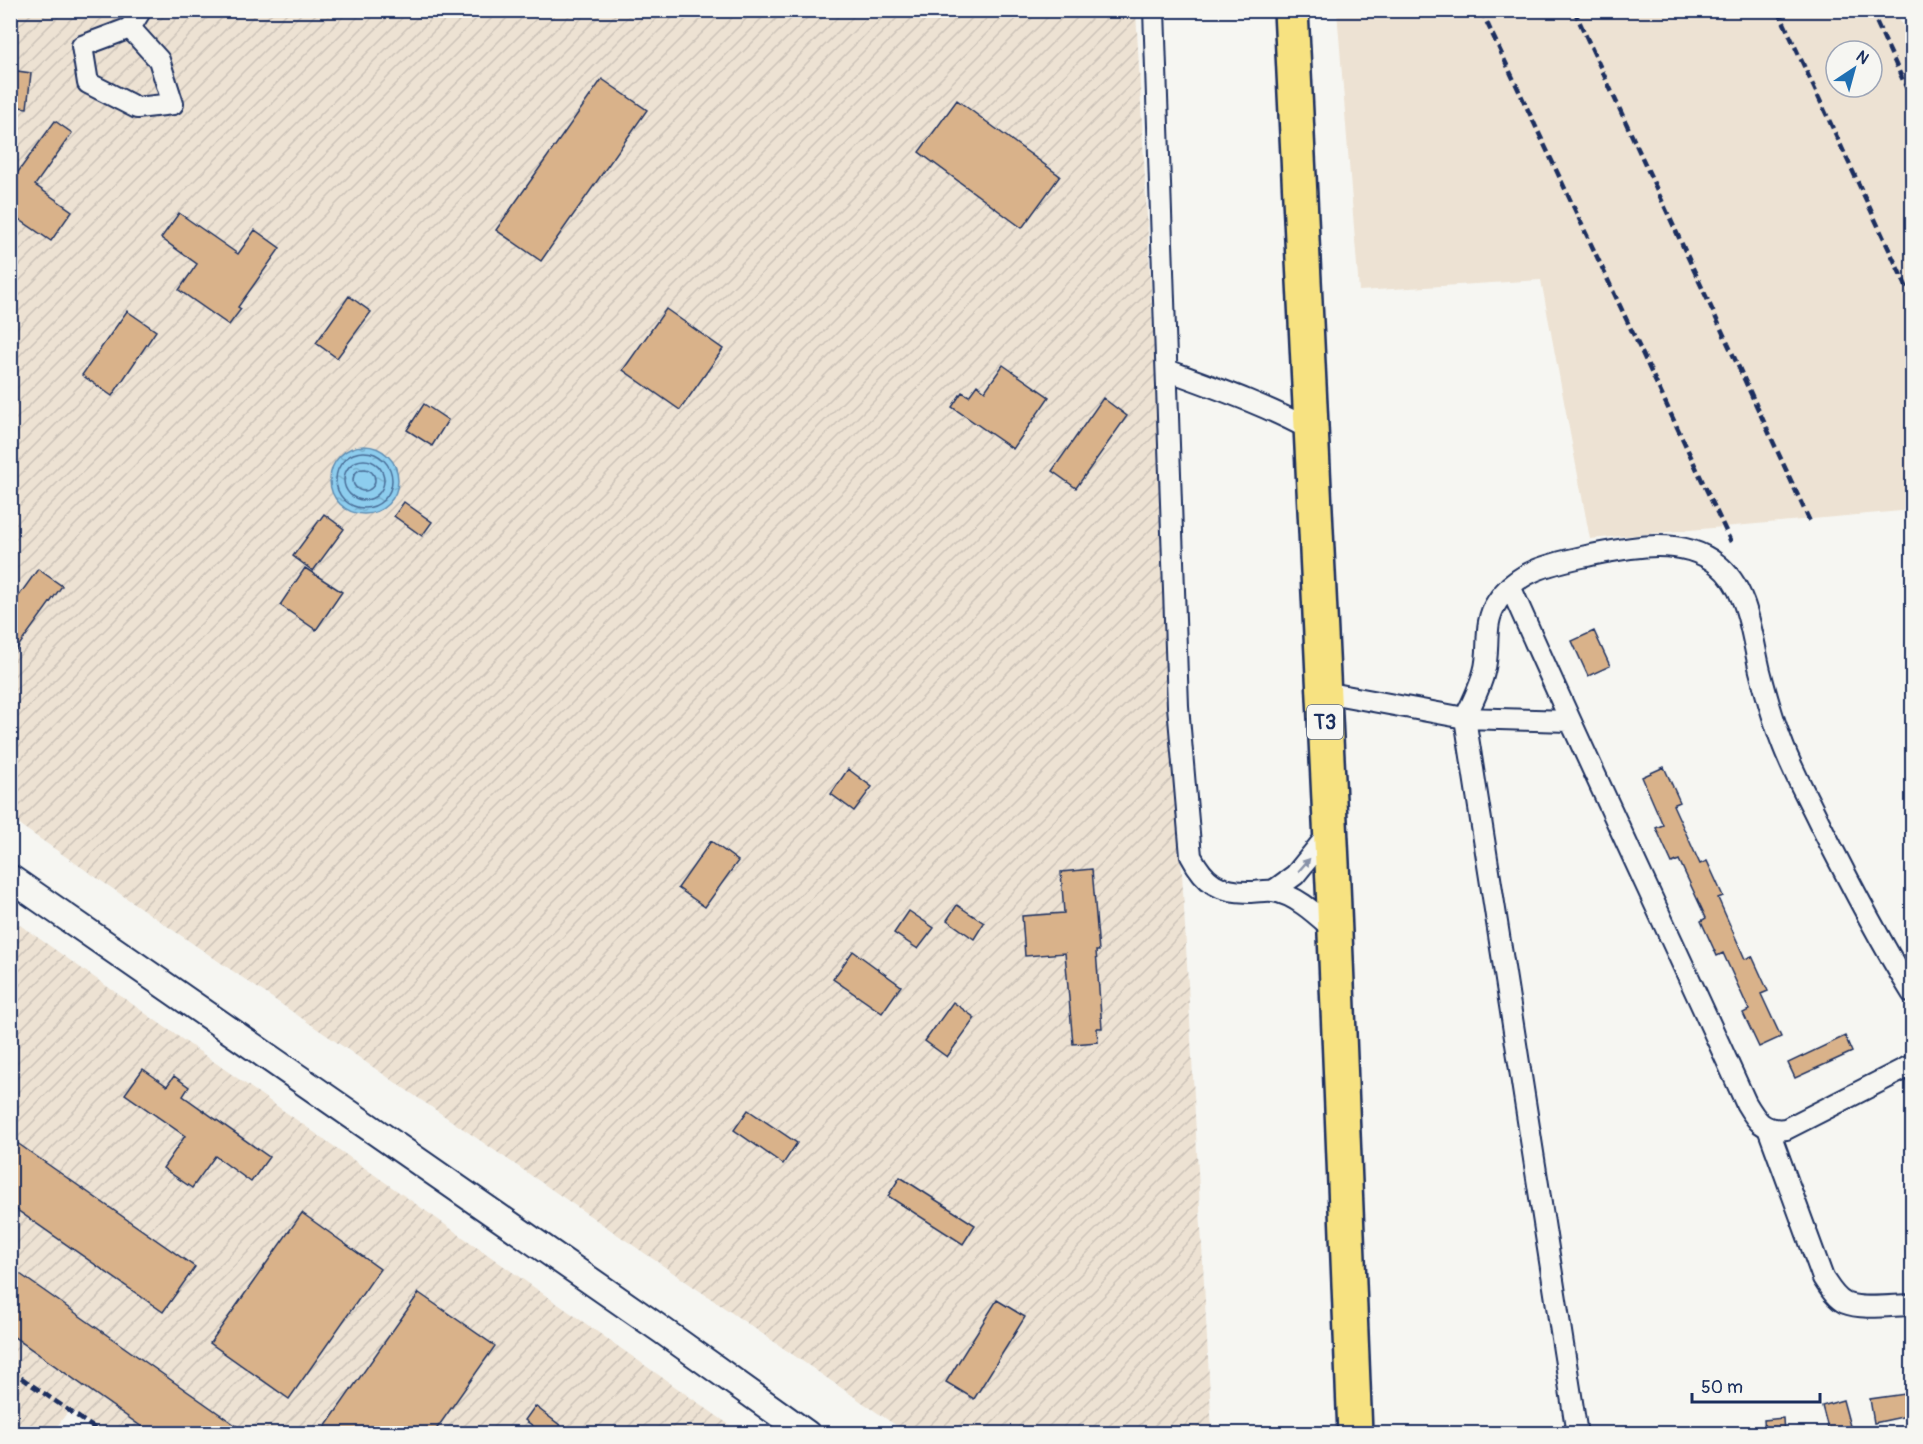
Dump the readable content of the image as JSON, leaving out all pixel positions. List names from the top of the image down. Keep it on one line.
{"streets":{"highway":["T3"]},"scale_bar":"50 m","north":"top right"}
